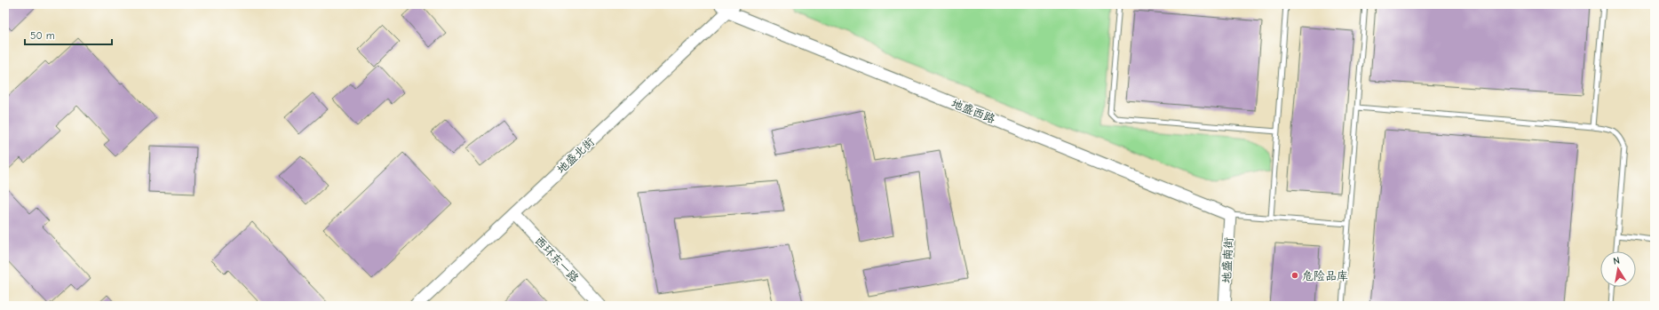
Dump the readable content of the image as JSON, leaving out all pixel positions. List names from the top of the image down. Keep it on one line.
{"streets":{"street":["地盛西路","地盛北街","西环东一路","地盛南街"]},"crossings":[["地盛西路","地盛北街"],["地盛西路","地盛南街"],["地盛北街","西环东一路"]],"places":["危险品库"],"scale_bar":"50 m","north":"top"}
